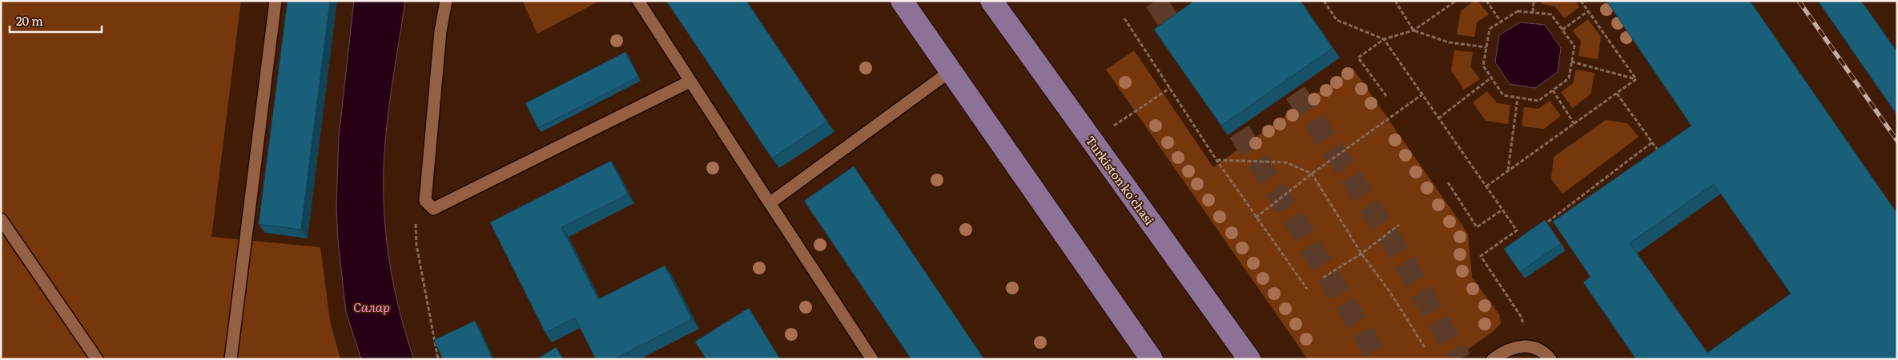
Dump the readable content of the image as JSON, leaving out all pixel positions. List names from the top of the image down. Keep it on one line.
{"streets":{"main road":["Turkiston ko'chasi"]},"water":["Салар"],"scale_bar":"20 m"}
